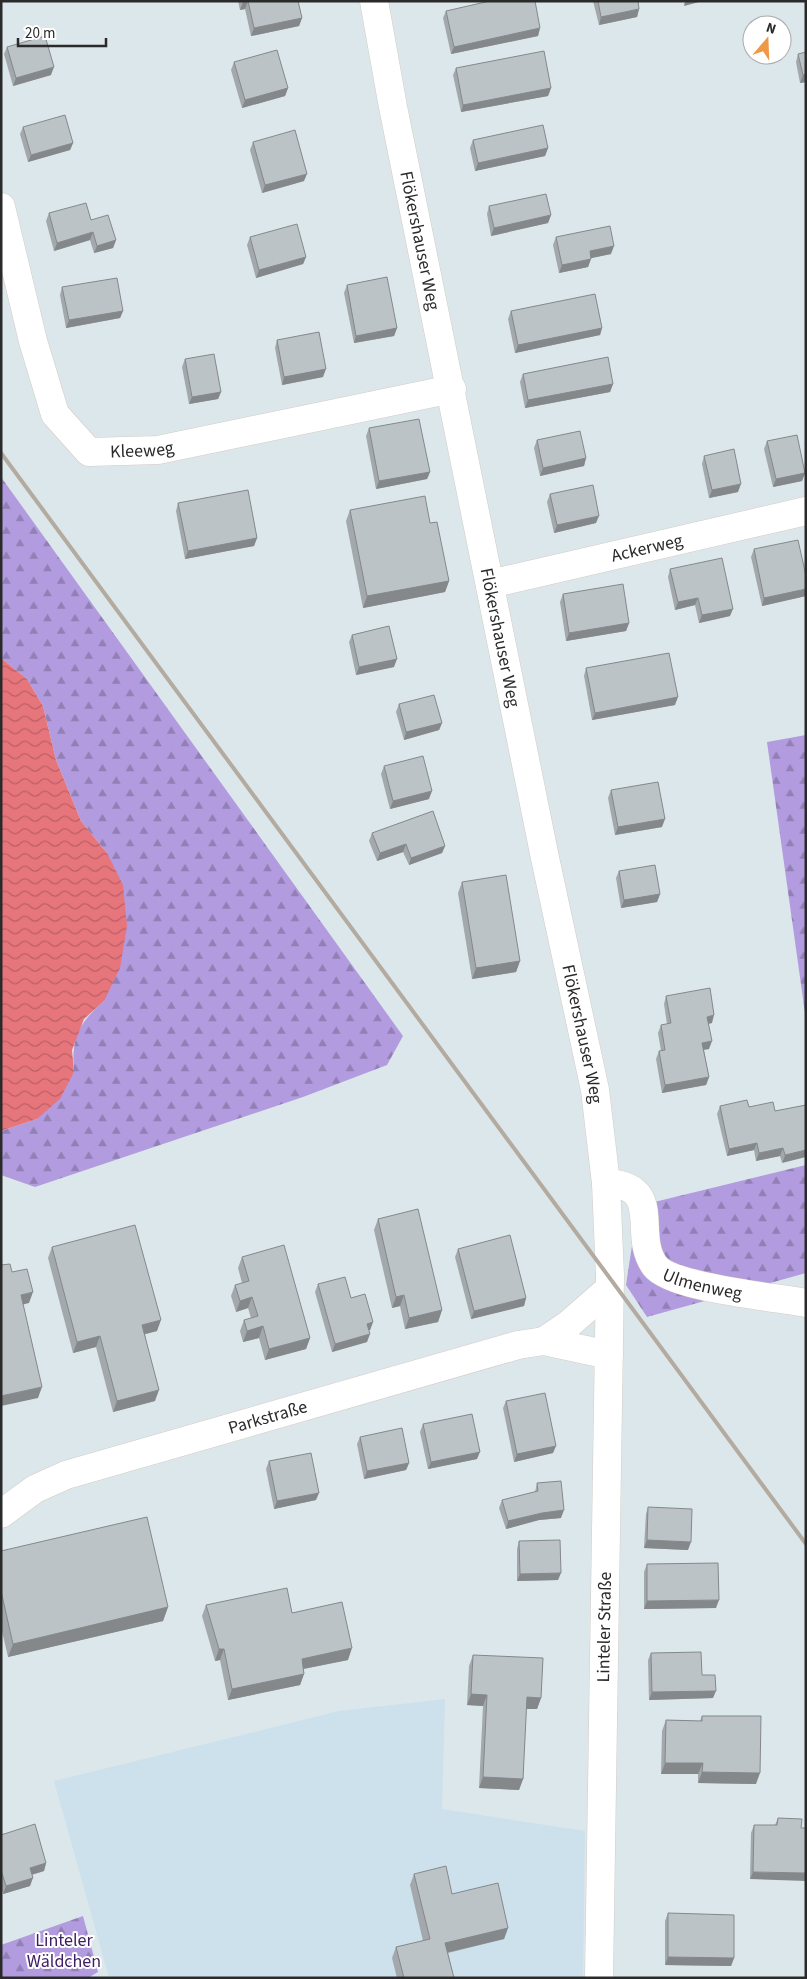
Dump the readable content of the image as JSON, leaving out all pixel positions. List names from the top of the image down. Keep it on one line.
{"streets":{"street":["Flökershauser Weg","Kleeweg","Ackerweg","Ulmenweg","Parkstraße","Linteler Straße"]},"crossings":[["Flökershauser Weg","Kleeweg"],["Flökershauser Weg","Ackerweg"],["Flökershauser Weg","Ulmenweg"],["Flökershauser Weg","Parkstraße"],["Flökershauser Weg","Linteler Straße"],["Parkstraße","Linteler Straße"]],"parks":["Linteler Wäldchen"],"scale_bar":"20 m","north":"top"}
